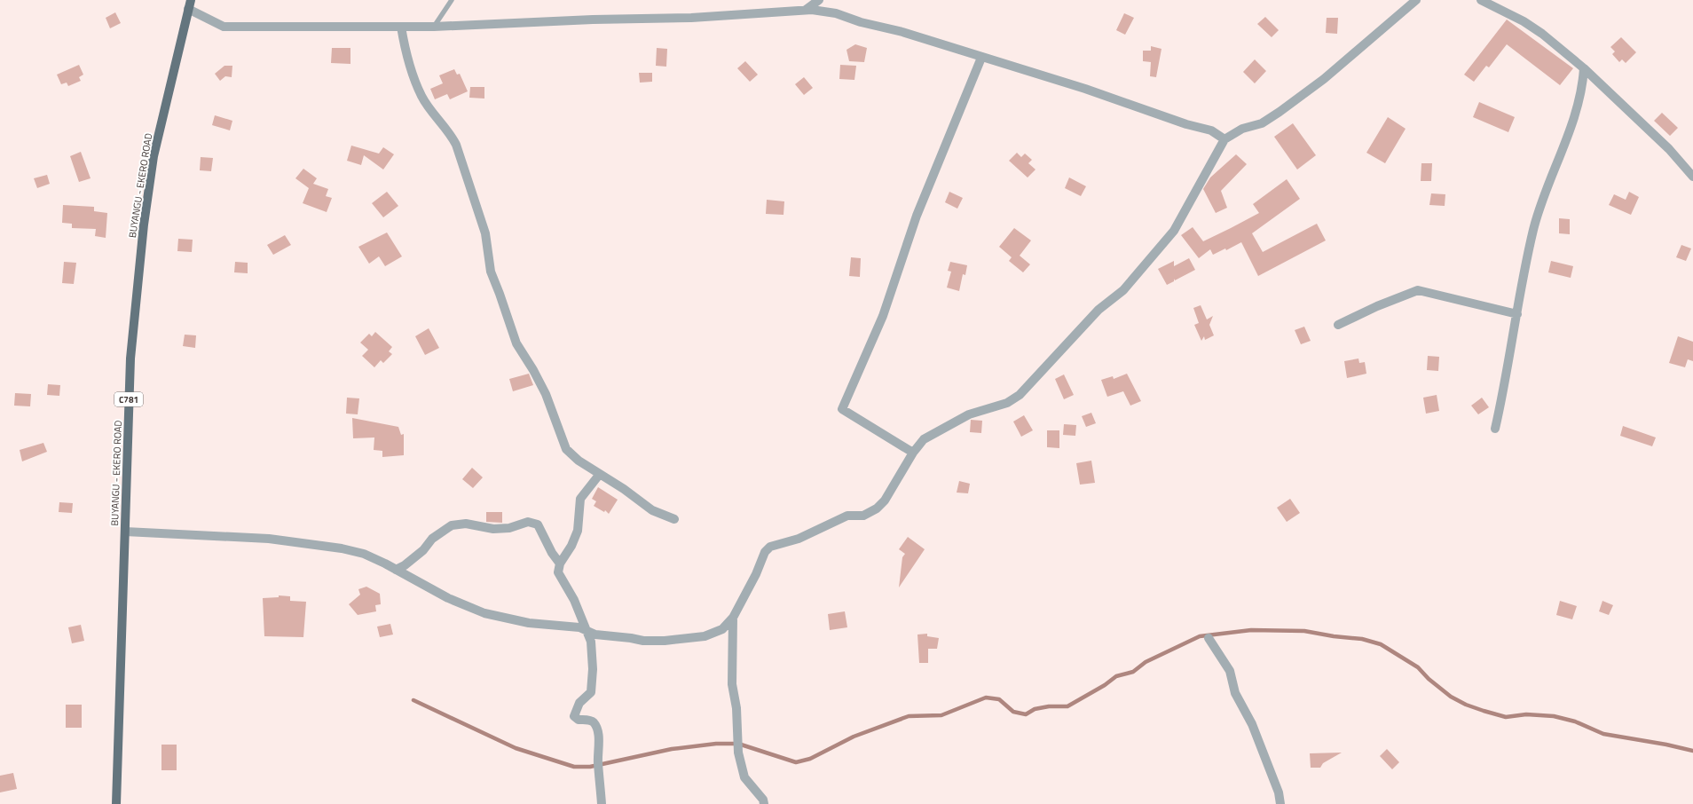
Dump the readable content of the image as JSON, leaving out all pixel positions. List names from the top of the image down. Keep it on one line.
{"streets":{"main road":["BUYANGU - EKERO ROAD","C781"]}}
